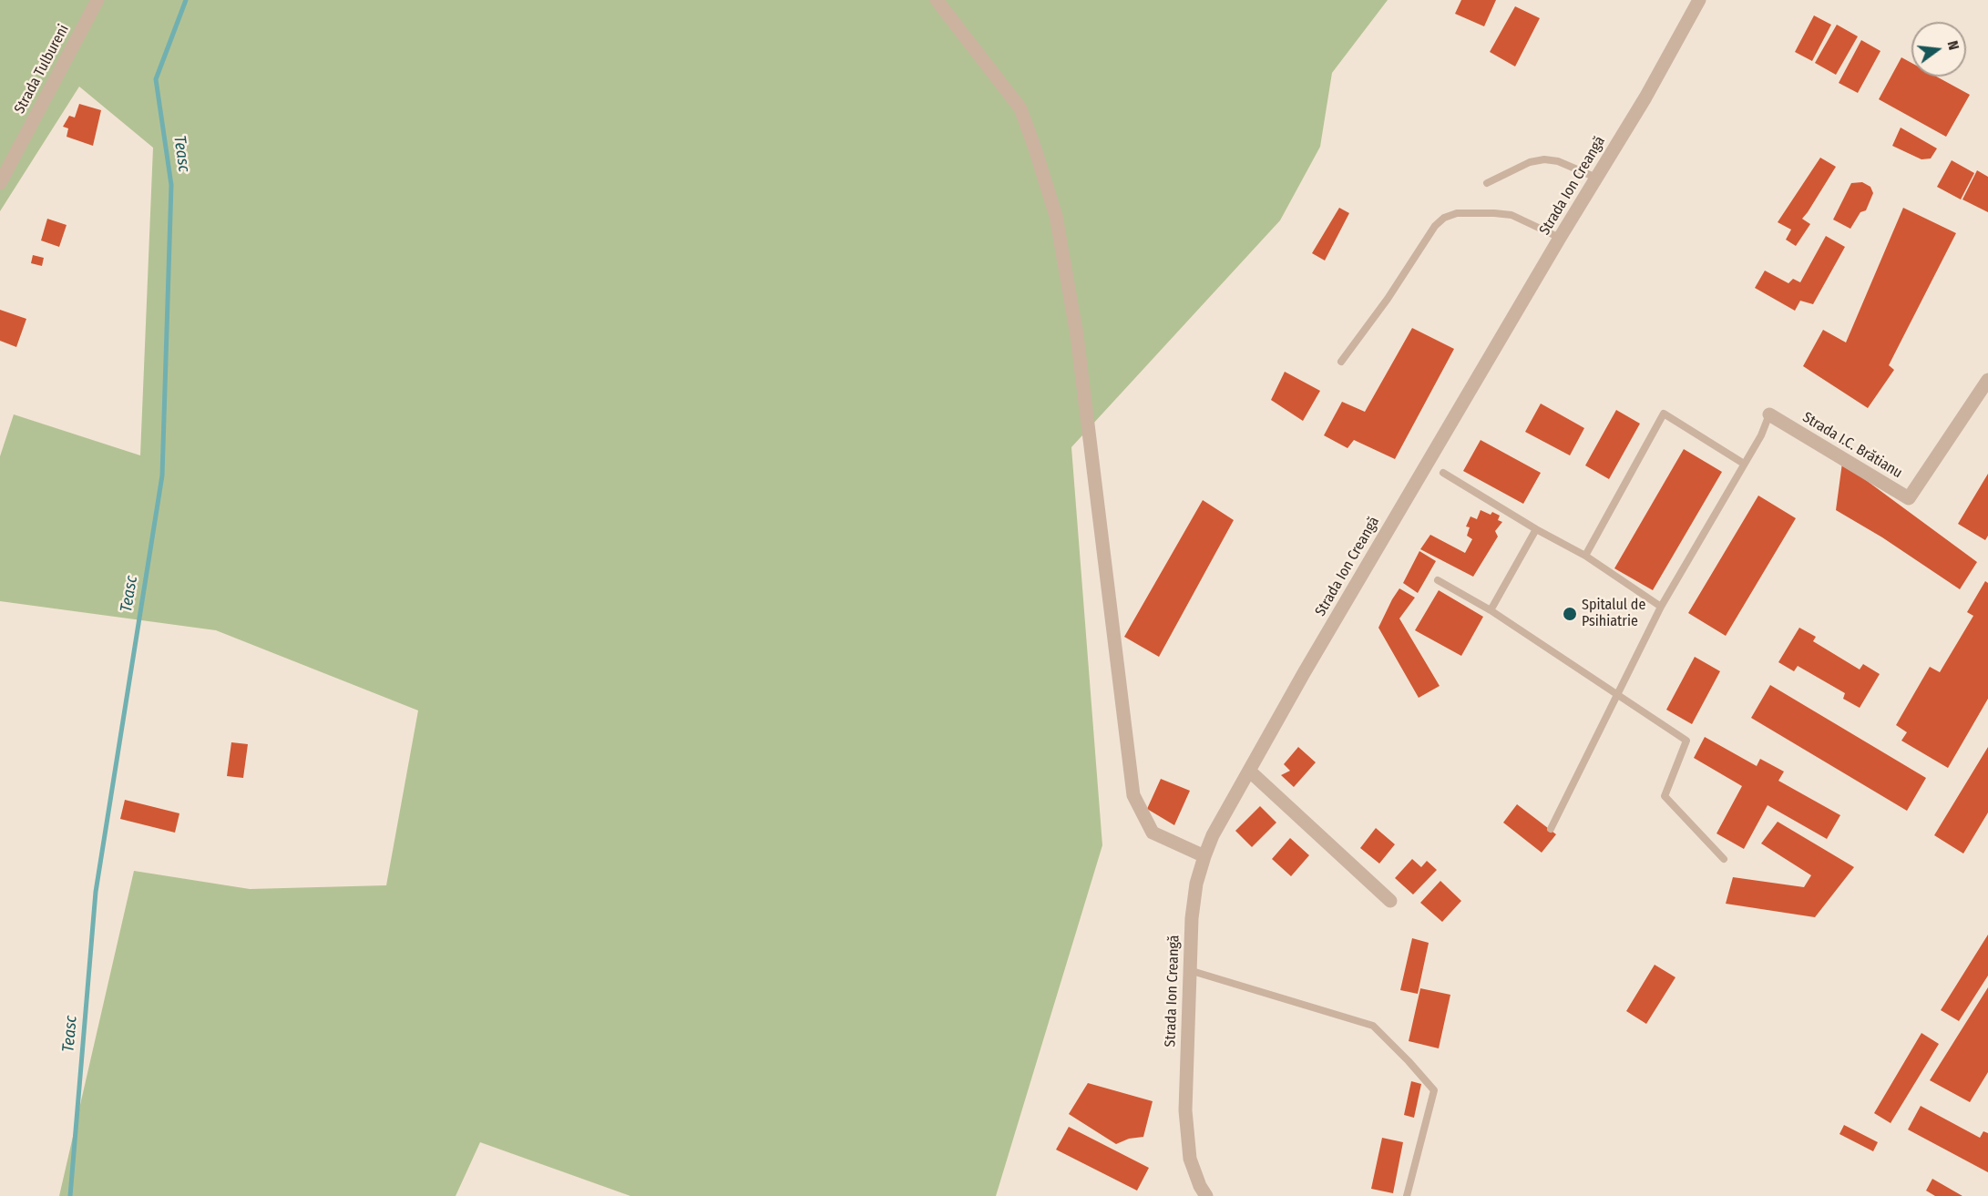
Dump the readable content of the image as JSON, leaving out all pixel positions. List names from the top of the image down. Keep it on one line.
{"streets":{"street":["Strada Tulbureni","Strada Ion Creangă","Strada I.C. Brătianu"]},"water":["Teasc"],"places":["Spitalul de Psihiatrie"],"north":"right"}
